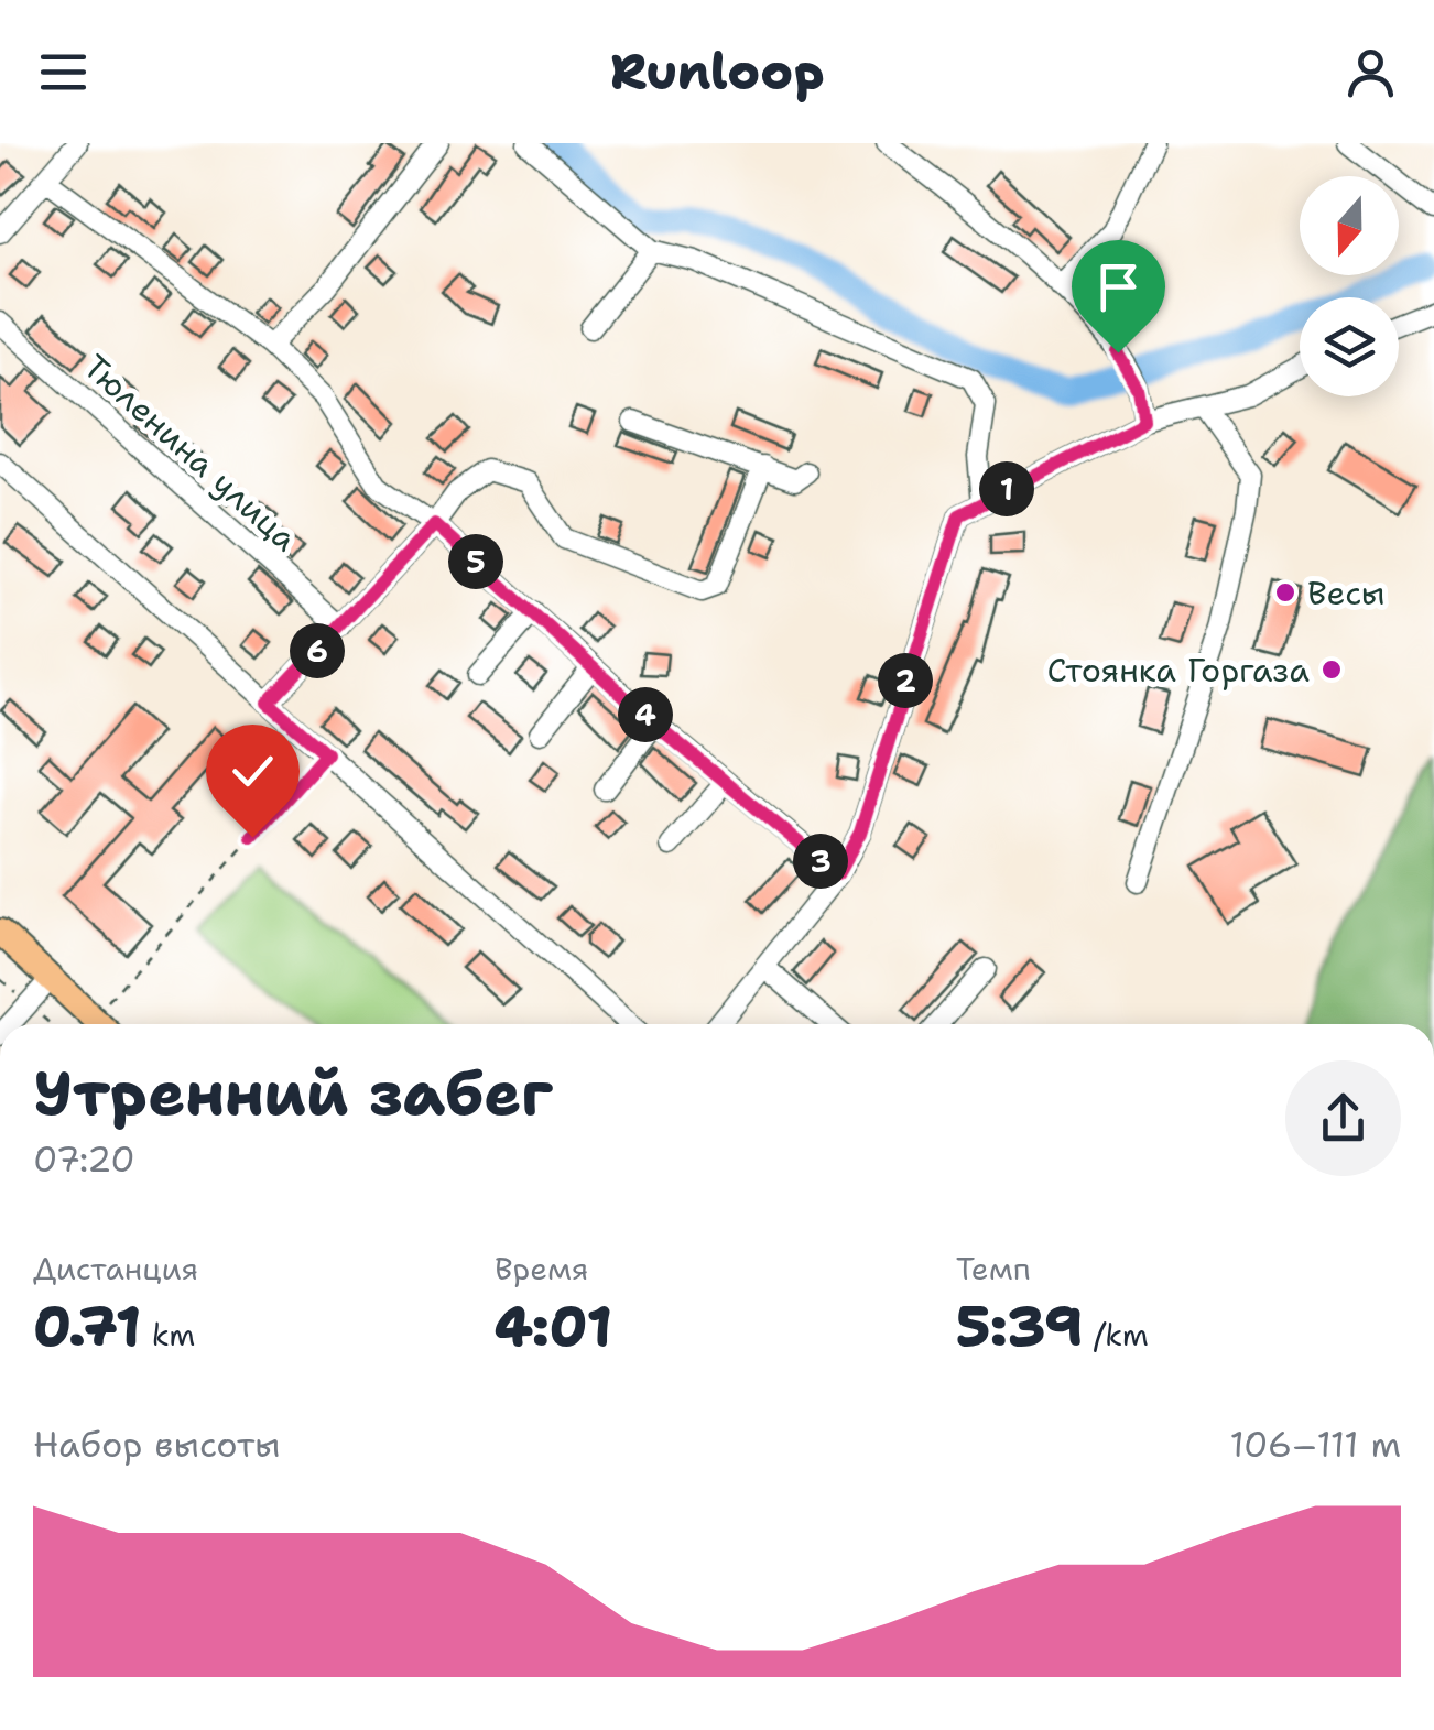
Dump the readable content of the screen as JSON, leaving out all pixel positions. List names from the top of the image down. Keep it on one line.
{"streets":{"street":["Тюленина улица"]},"places":["Весы","Стоянка Горгаза"],"north":"bottom","page":{"header":"Runloop","pins":["1","5","6","2","4","3"],"heading":["Утренний забег","07:20"],"stats":[["Дистанция","0.71 km"],["Время","4:01"],["Темп","5:39 /km"]],"chart":["Набор высоты","106–111 m"]}}
